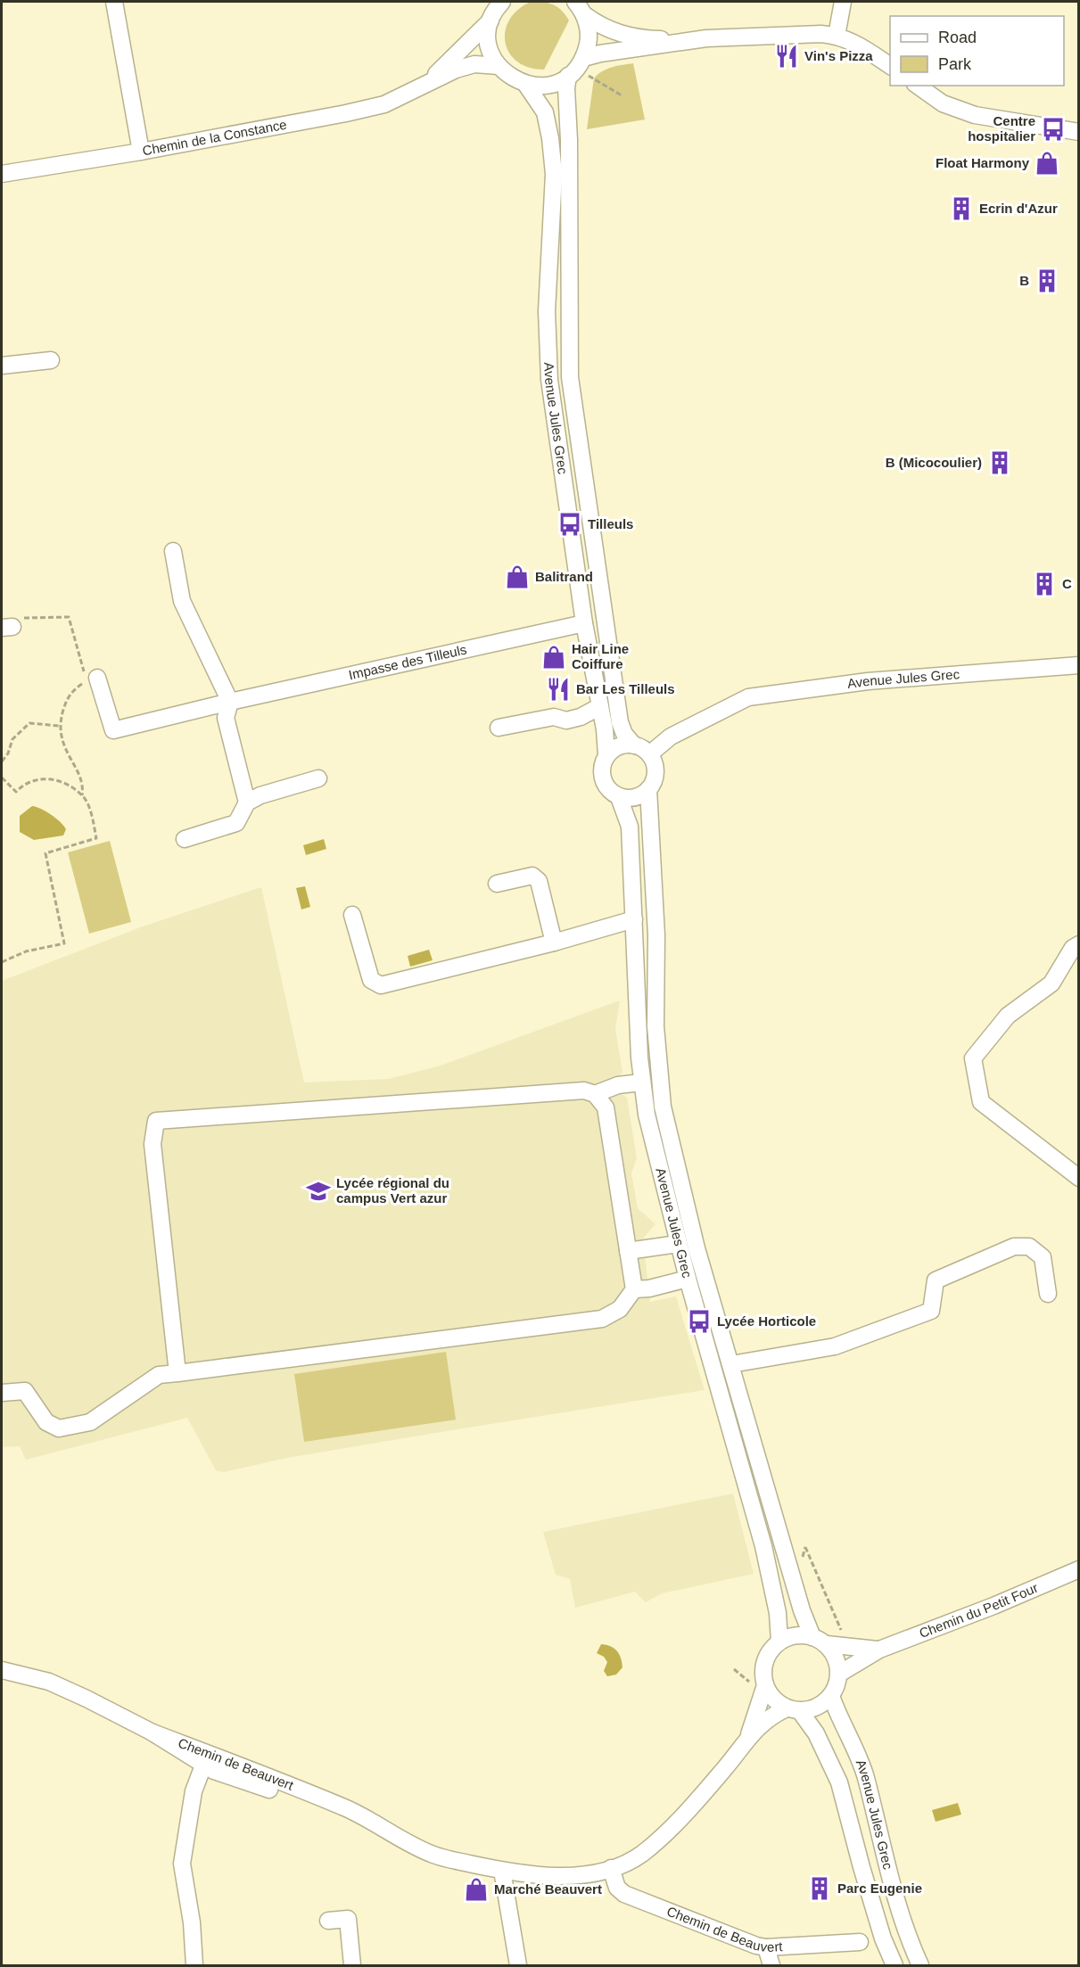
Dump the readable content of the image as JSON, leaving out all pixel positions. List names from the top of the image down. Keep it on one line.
{"streets":{"street":["Chemin de la Constance","Avenue Jules Grec","Impasse des Tilleuls","Chemin du Petit Four","Chemin de Beauvert"]},"crossings":[["Avenue Jules Grec","Impasse des Tilleuls"],["Avenue Jules Grec","Chemin du Petit Four"],["Avenue Jules Grec","Chemin de Beauvert"],["Chemin du Petit Four","Chemin de Beauvert"]],"places":{"restaurant":["Vin's Pizza","Bar Les Tilleuls"],"bus stop":["Centre hospitalier","Tilleuls","Lycée Horticole"],"shop":["Float Harmony","Balitrand","Hair Line Coiffure","Marché Beauvert"],"building":["Ecrin d'Azur","B","B (Micocoulier)","C","Parc Eugenie"],"school or university":["Lycée régional du campus Vert azur"]},"legend":["Road","Park"]}
